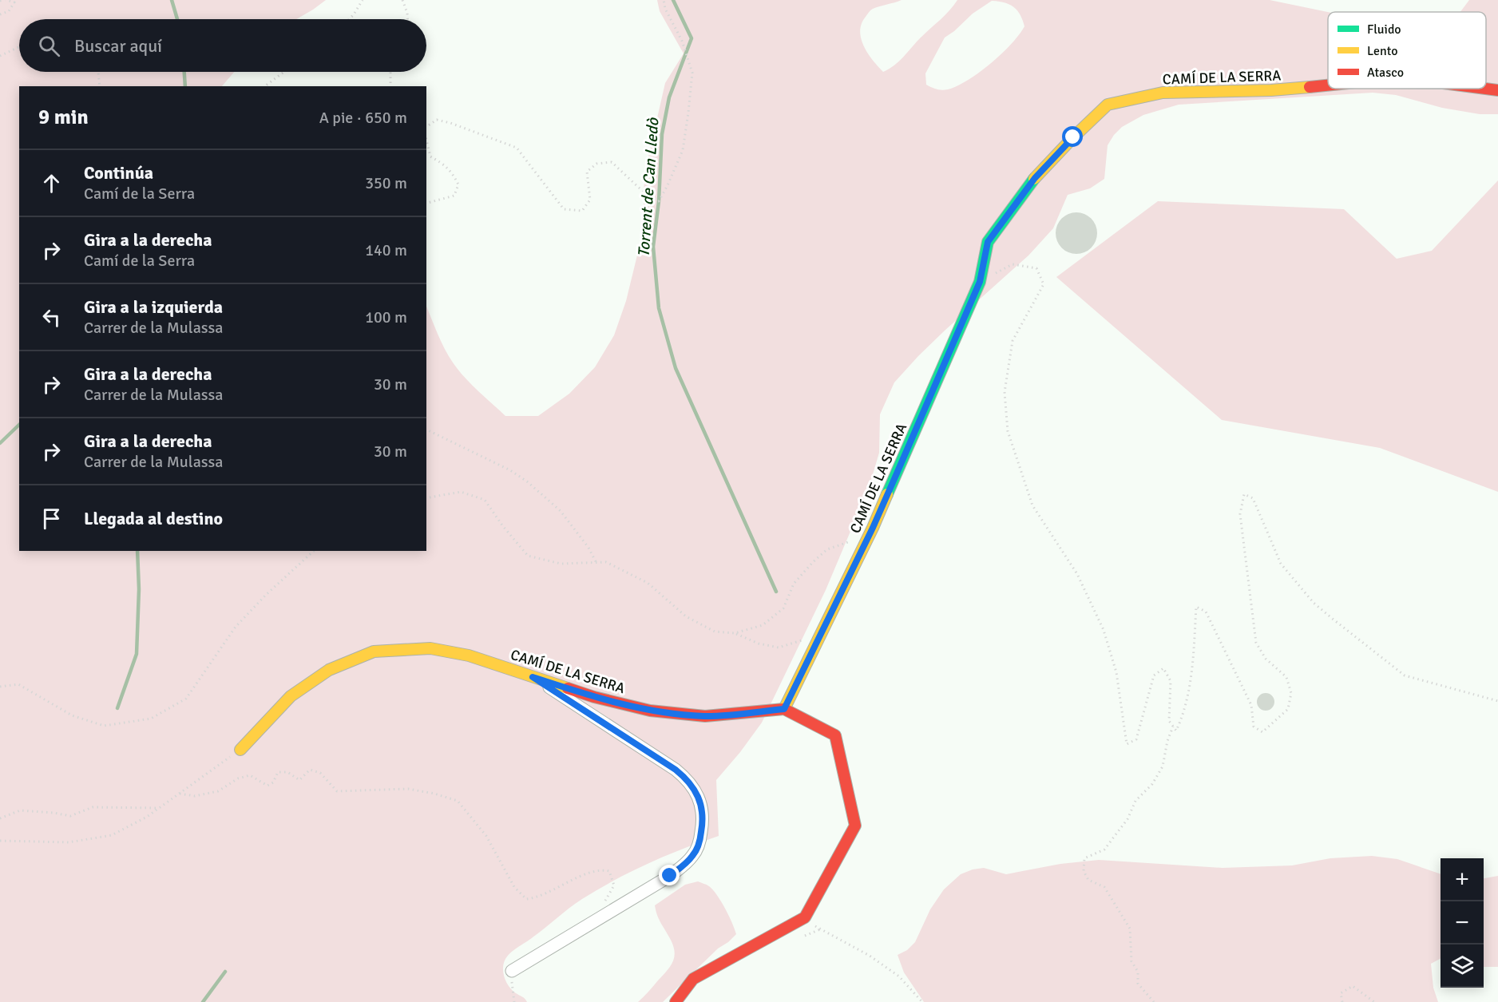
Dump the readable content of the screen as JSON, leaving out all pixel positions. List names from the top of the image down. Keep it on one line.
{"streets":{"street":["CAMÍ DE LA SERRA"]},"water":["Torrent de Can Lledò"],"legend":["Fluido","Lento","Atasco"],"page":{"search":"Buscar aquí","heading":["9 min","A pie · 650 m"],"list":[["Continúa","Camí de la Serra","350 m"],["Gira a la derecha","Camí de la Serra","140 m"],["Gira a la izquierda","Carrer de la Mulassa","100 m"],["Gira a la derecha","Carrer de la Mulassa","30 m"],["Gira a la derecha","Carrer de la Mulassa","30 m"],"Llegada al destino"],"map_buttons":["+","−"]}}
